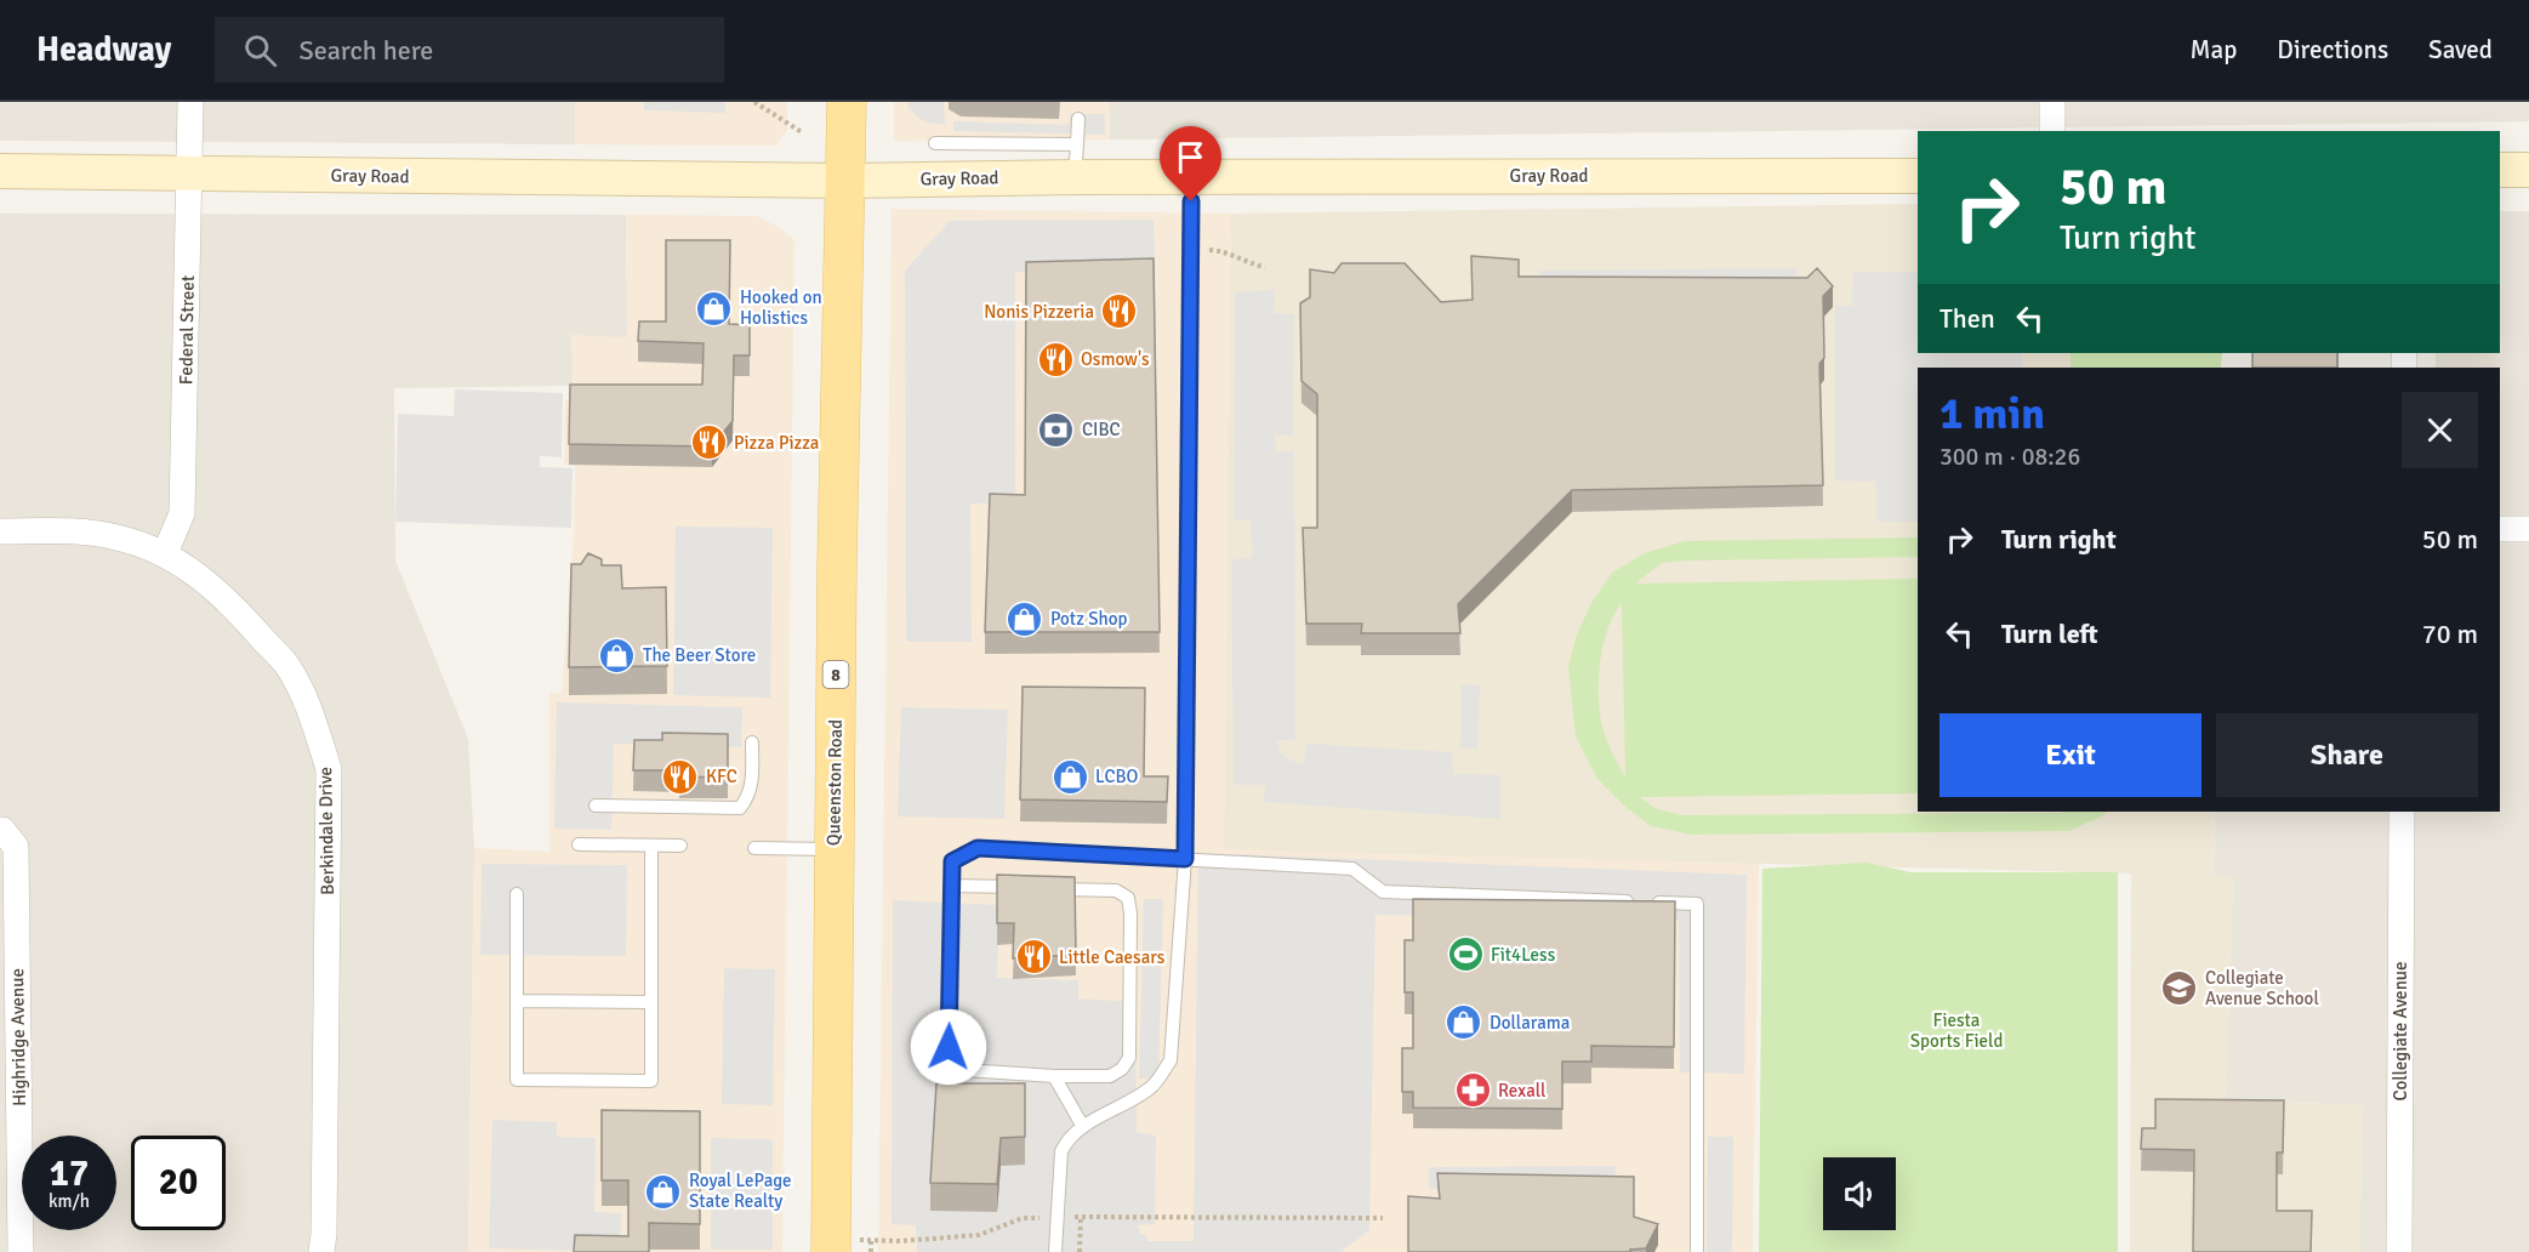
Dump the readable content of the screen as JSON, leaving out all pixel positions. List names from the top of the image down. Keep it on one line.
{"streets":{"main road":["Gray Road","8","Queenston Road"],"street":["Federal Street","Berkindale Drive","Collegiate Avenue","Highridge Avenue"]},"crossings":[["Gray Road","Federal Street"],["Gray Road","8"],["Gray Road","Queenston Road"],["Federal Street","Berkindale Drive"],["8","Queenston Road"]],"parks":["Fiesta Sports Field"],"places":{"shop":["Hooked on Holistics","Potz Shop","The Beer Store","LCBO","Dollarama","Royal LePage State Realty"],"restaurant":["Nonis Pizzeria","Osmow's","Pizza Pizza","KFC","Little Caesars"],"bank":["CIBC"],"sports":["Fit4Less"],"school or university":["Collegiate Avenue School"],"pharmacy":["Rexall"]},"page":{"header":"Headway","search":"Search here","nav":["Map","Directions","Saved"],"turn":["50 m","Turn right"],"then":"Then","heading":["1 min","300 m · 08:26"],"list":[{"name":"Turn right","value":"50 m"},{"name":"Turn left","value":"70 m"}],"buttons":["Exit","Share"],"speed":"17 km/h","limit":"20"}}
